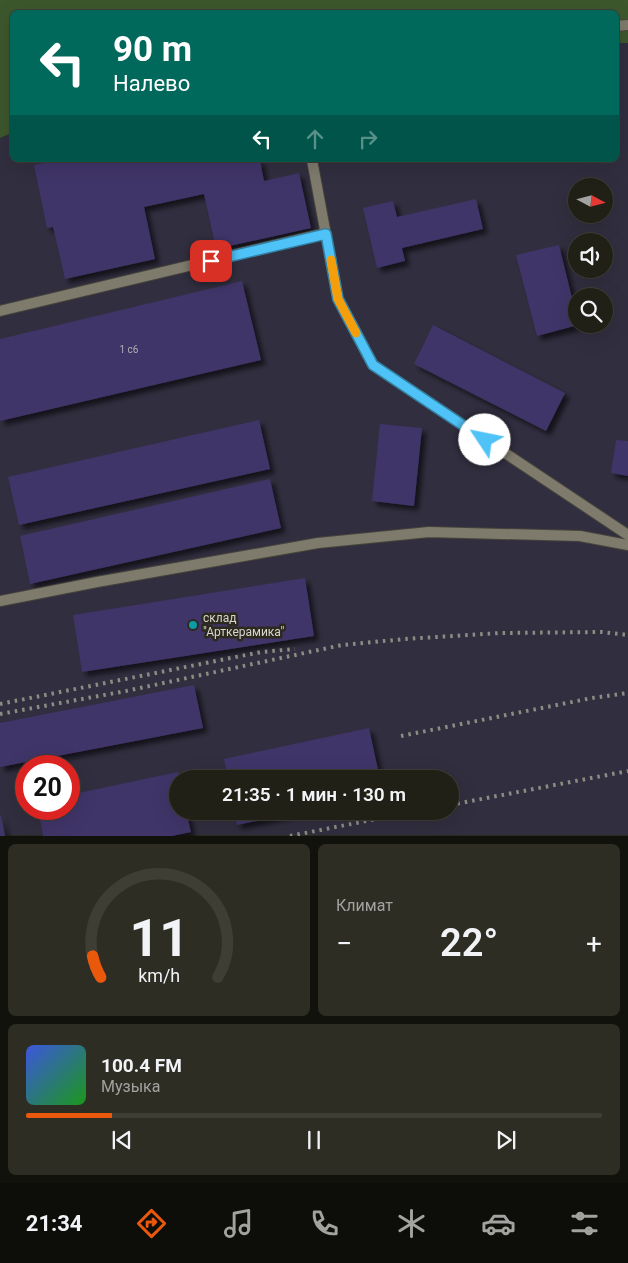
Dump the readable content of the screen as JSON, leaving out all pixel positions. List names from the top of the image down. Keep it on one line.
{"places":["склад \"Арткерамика\""],"house_numbers":["1 с6"],"north":"right","page":{"turn":["90 m","Налево"],"limit":"20","trip":"21:35 · 1 мин · 130 m","tile":"Климат","heat":["−","22°","+"],"song":["100.4 FM","Музыка"],"tabs":"21:34","gauge":["11","km/h"]}}
